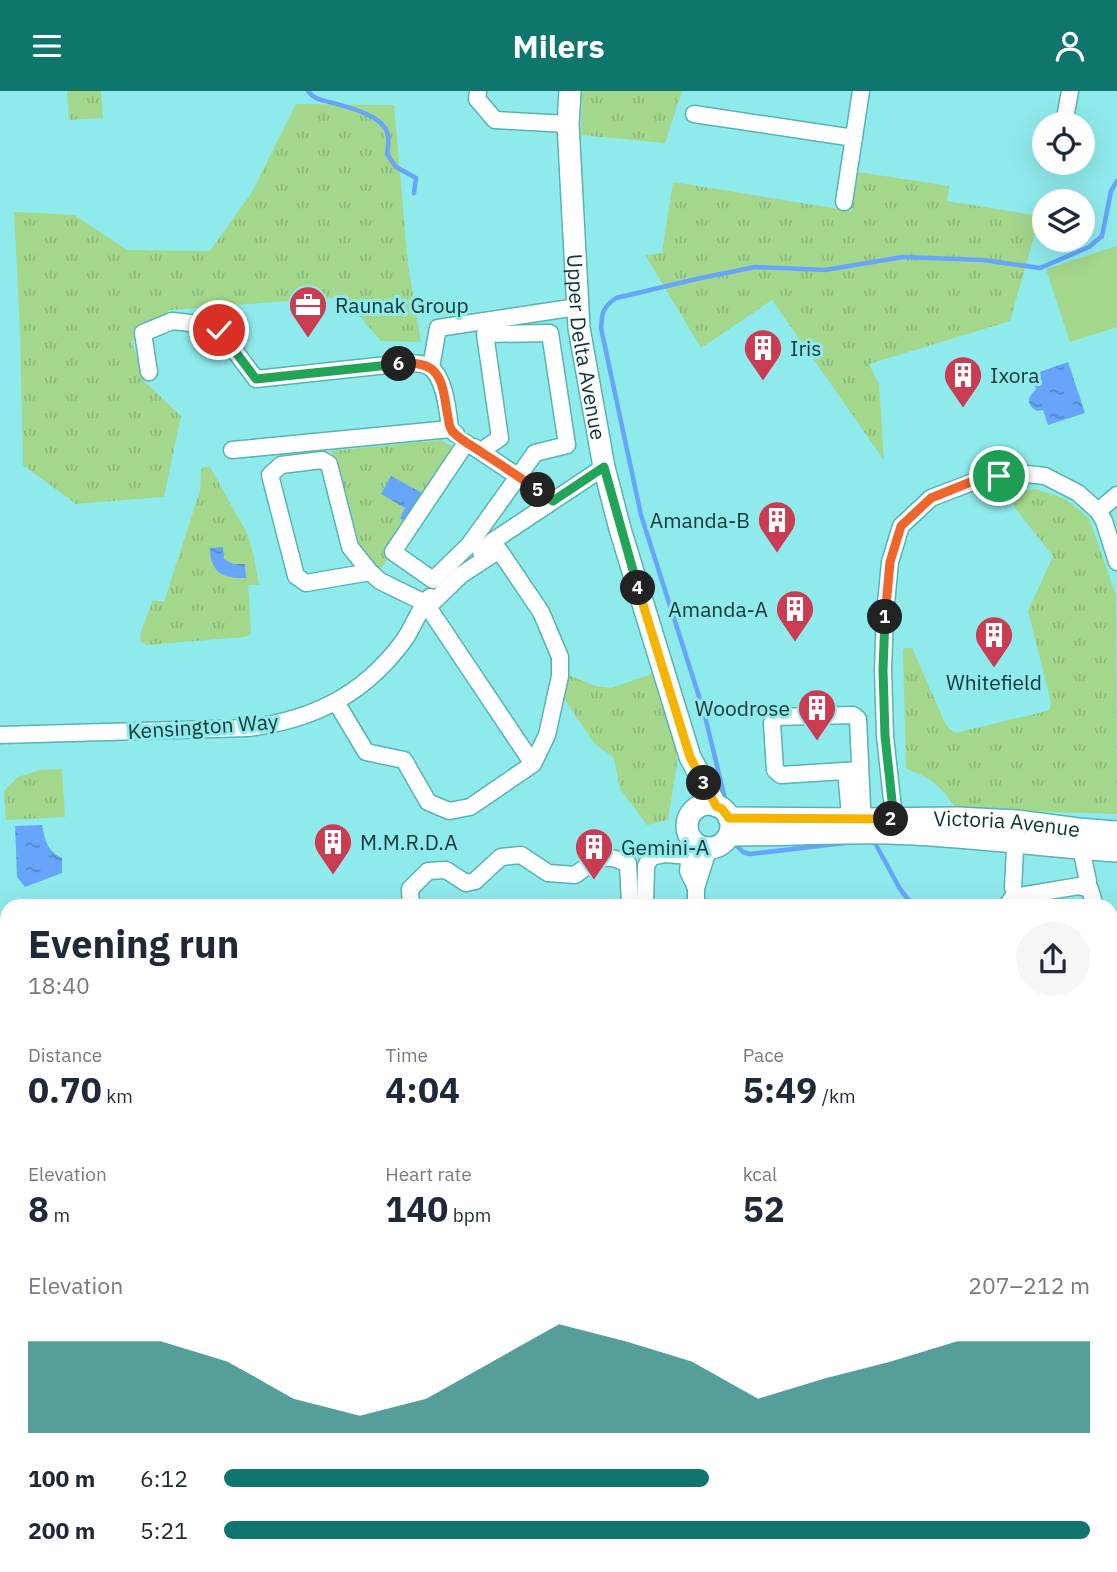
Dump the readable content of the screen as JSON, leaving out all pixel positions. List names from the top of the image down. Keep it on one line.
{"streets":{"street":["Upper Delta Avenue","Kensington Way","Victoria Avenue"]},"crossings":[["Upper Delta Avenue","Kensington Way"],["Upper Delta Avenue","Victoria Avenue"]],"places":{"office":["Raunak Group"],"building":["Iris","Ixora","Amanda-B","Amanda-A","Whitefield","Woodrose","M.M.R.D.A","Gemini-A"]},"page":{"header":"Milers","pins":["6","5","4","1","3","2"],"heading":["Evening run","18:40"],"stats":[["Distance","0.70 km"],["Time","4:04"],["Pace","5:49 /km"],["Elevation","8 m"],["Heart rate","140 bpm"],["kcal","52"]],"chart":["Elevation","207–212 m"],"list":[{"name":"100 m","note":"6:12"},{"name":"200 m","note":"5:21"}]}}
